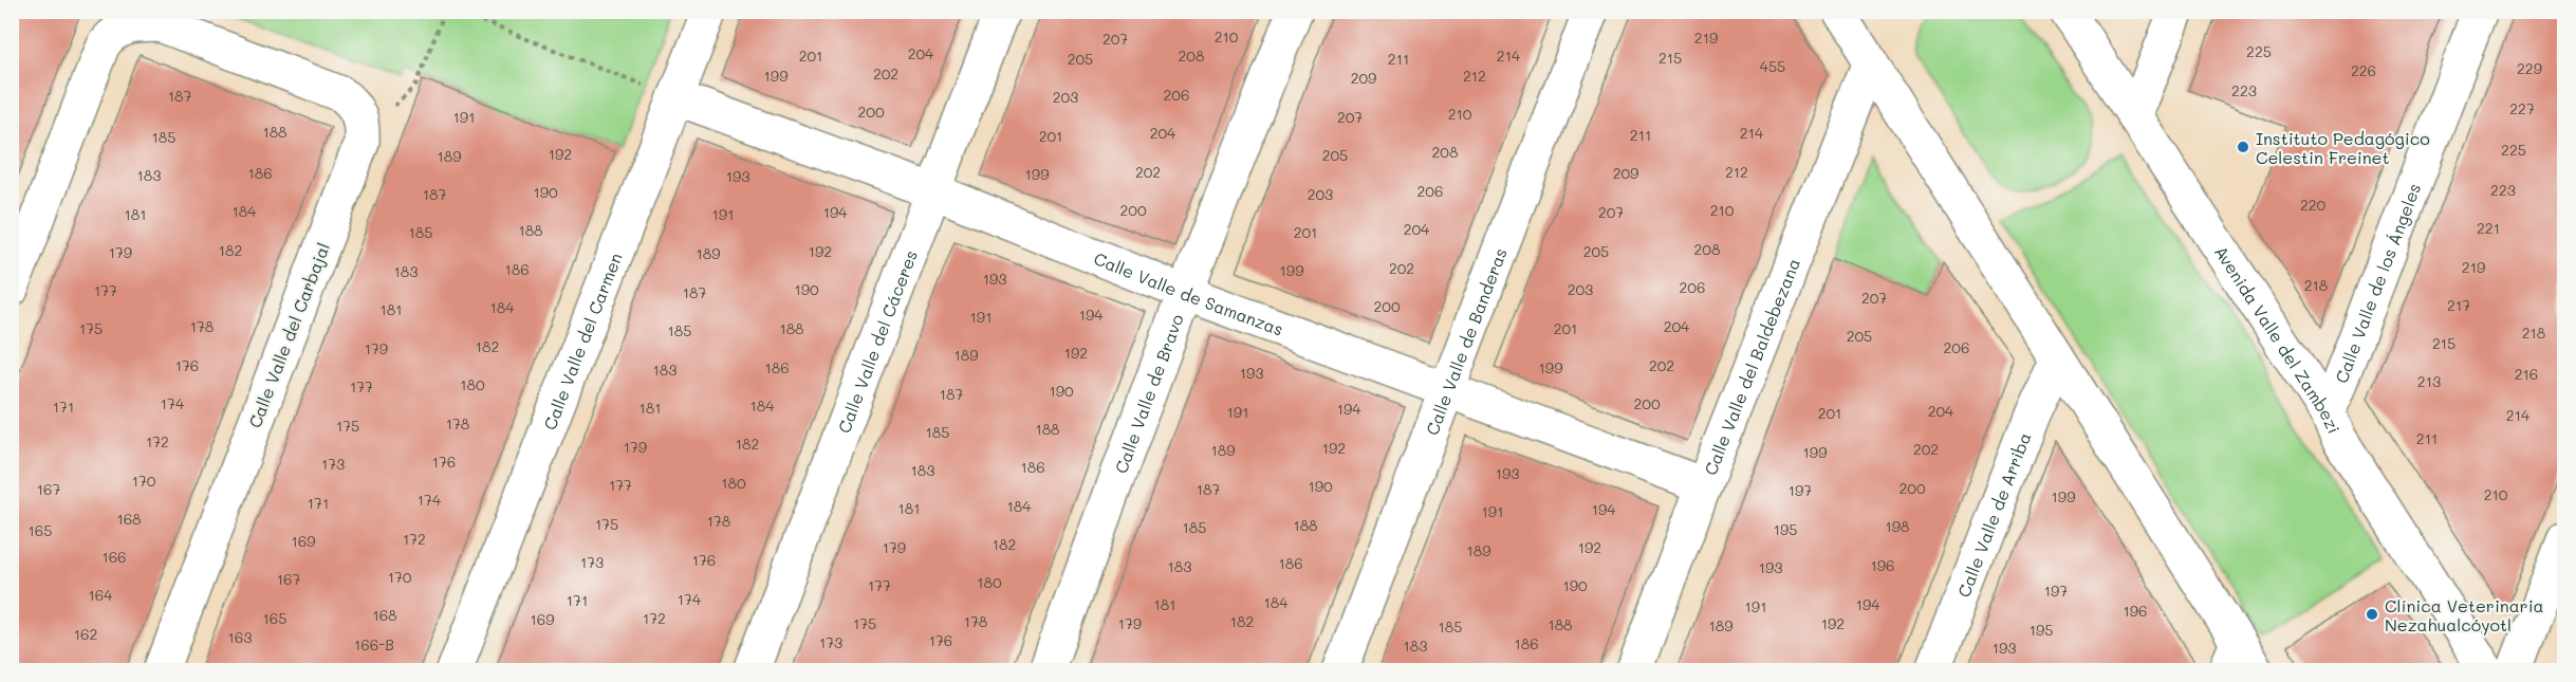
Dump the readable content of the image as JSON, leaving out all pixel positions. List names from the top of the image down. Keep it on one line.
{"streets":{"street":["Calle Valle de los Ángeles","Calle Valle de Samanzas","Calle Valle del Carbajal","Calle Valle de Banderas","Avenida Valle del Zambezi","Calle Valle del Carmen","Calle Valle del Cáceres","Calle Valle del Baldebezana","Calle Valle de Bravo","Calle Valle de Arriba"]},"crossings":[["Calle Valle de los Ángeles","Avenida Valle del Zambezi"],["Calle Valle de Samanzas","Calle Valle de Banderas"],["Calle Valle de Samanzas","Calle Valle del Carmen"],["Calle Valle de Samanzas","Calle Valle del Cáceres"],["Calle Valle de Samanzas","Calle Valle del Baldebezana"],["Calle Valle de Samanzas","Calle Valle de Bravo"]],"places":["Instituto Pedagógico Celestin Freinet","Clínica Veterinaria Nezahualcóyotl"],"house_numbers":["210","219","207","225","204","201","208","214","215","205","211","455","229","226","202","199","212","209","223","206","187","203","227","200","210","191","207","188","204","214","211","201","185","225","208","192","205","189","202","212","186","209","199","183","193","223","206","190","187","203","220","200","210","184","194","207","181","191","221","204","188","185","201","208","182","192","205","179","189","219","202","186","199","183","193","218","206","190","203","177","187","207","217","200","184","181","194","191","178","204","175","188","201","185","218","205","215","182","206","179","192","189","176","202","186","199","183","193","216","213","180","177","190","187","174","200","184","171","181","194","204","191","201","214","178","175","188","185","211","172","182","179","192","202","189","199","176","173","186","183","193","170","180","177","190","200","167","187","197","210","199","174","171","184","181","194","191","168","178","175","188","198","185","195","165","172","169","182","179","192","189","166","176","173","186","196","183","193","170","167","180","177","190","197","164","174","171","184","181","194","191","196","168","165","172","169","178","182","175","179","192","188","189","185","195","162","163","176","173","186","166-B","183","193"]}
